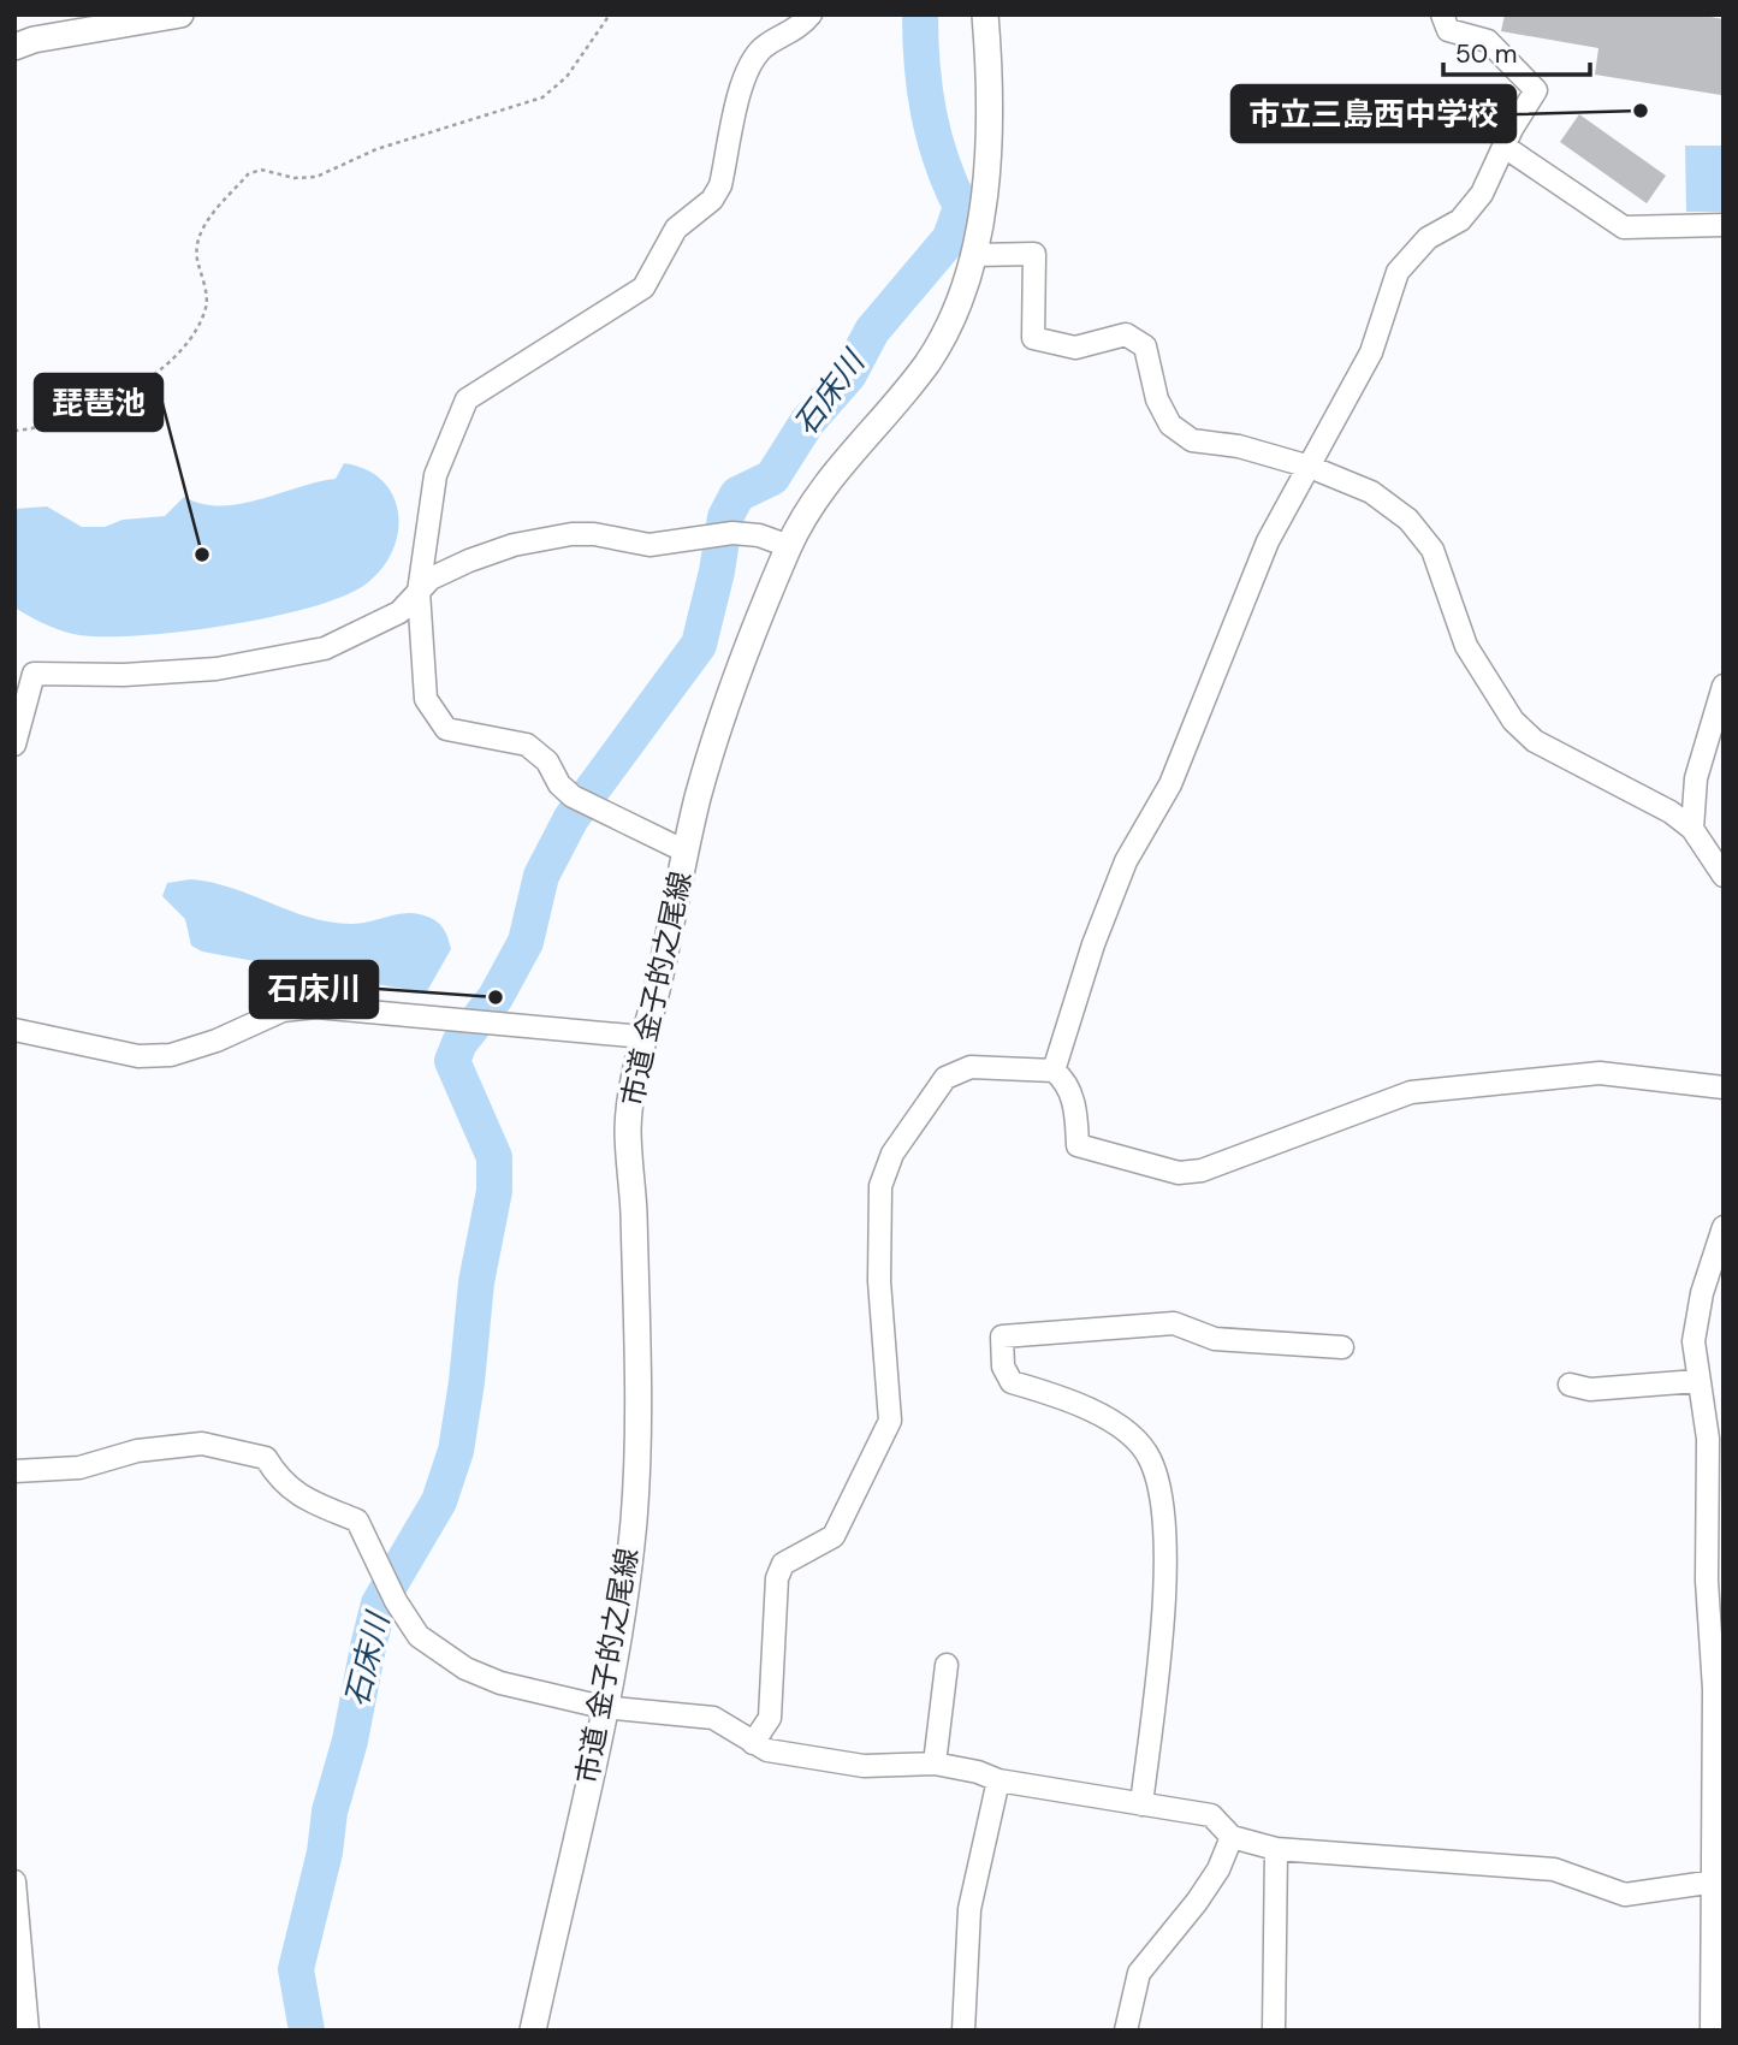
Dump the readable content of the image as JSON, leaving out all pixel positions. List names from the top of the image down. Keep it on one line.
{"streets":{"street":["市道 金子的之尾線"]},"water":["石床川"],"places":["市立三島西中学校","琵琶池","石床川"],"scale_bar":"50 m"}
